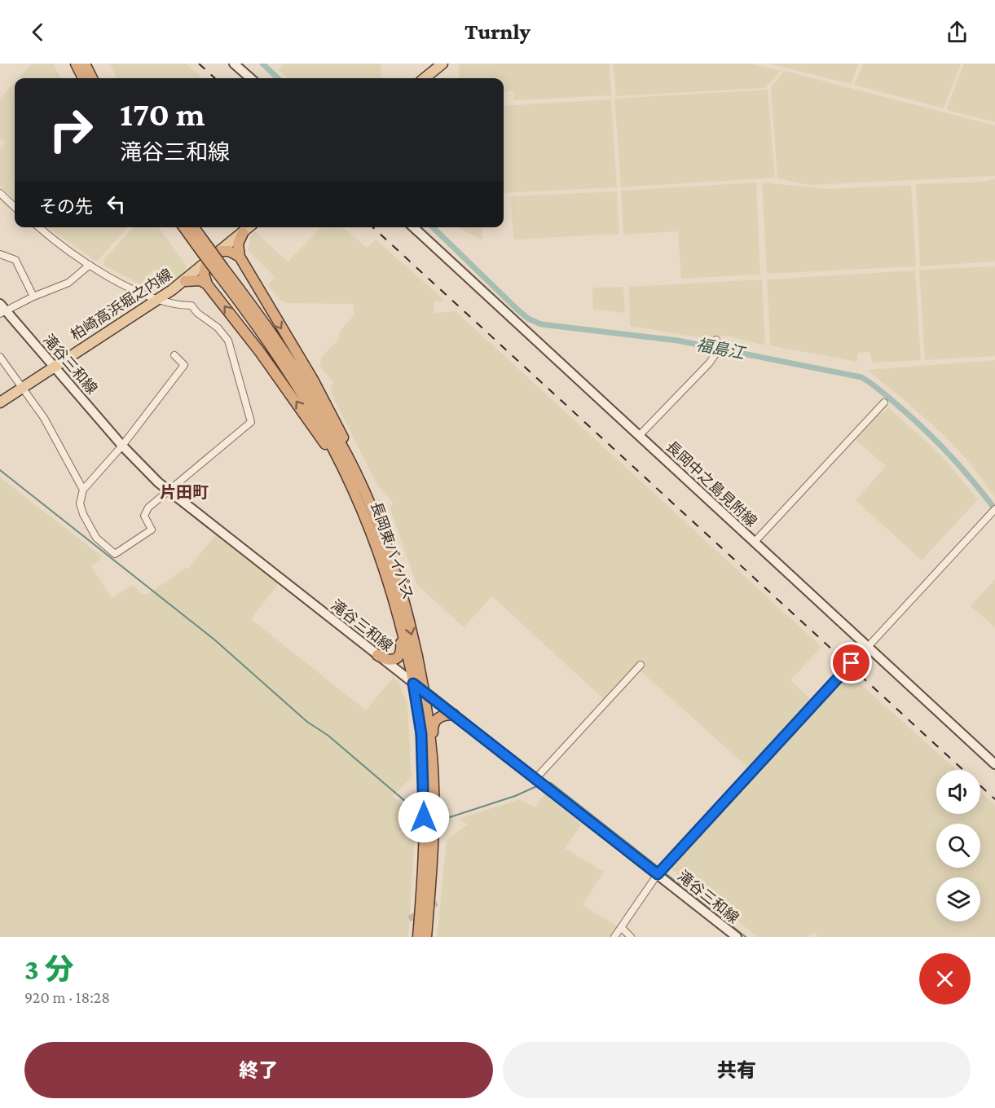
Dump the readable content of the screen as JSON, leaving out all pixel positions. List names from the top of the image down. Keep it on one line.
{"streets":{"highway":["長岡東バイパス"],"main road":["柏崎高浜堀之内線","滝谷三和線","長岡中之島見附線"]},"crossings":[["柏崎高浜堀之内線","滝谷三和線"],["滝谷三和線","長岡東バイパス"]],"districts":["片田町"],"water":["福島江"],"page":{"header":"Turnly","turn":["170 m","滝谷三和線"],"then":"その先","heading":["3 分","920 m · 18:28"],"buttons":["終了","共有"]}}
